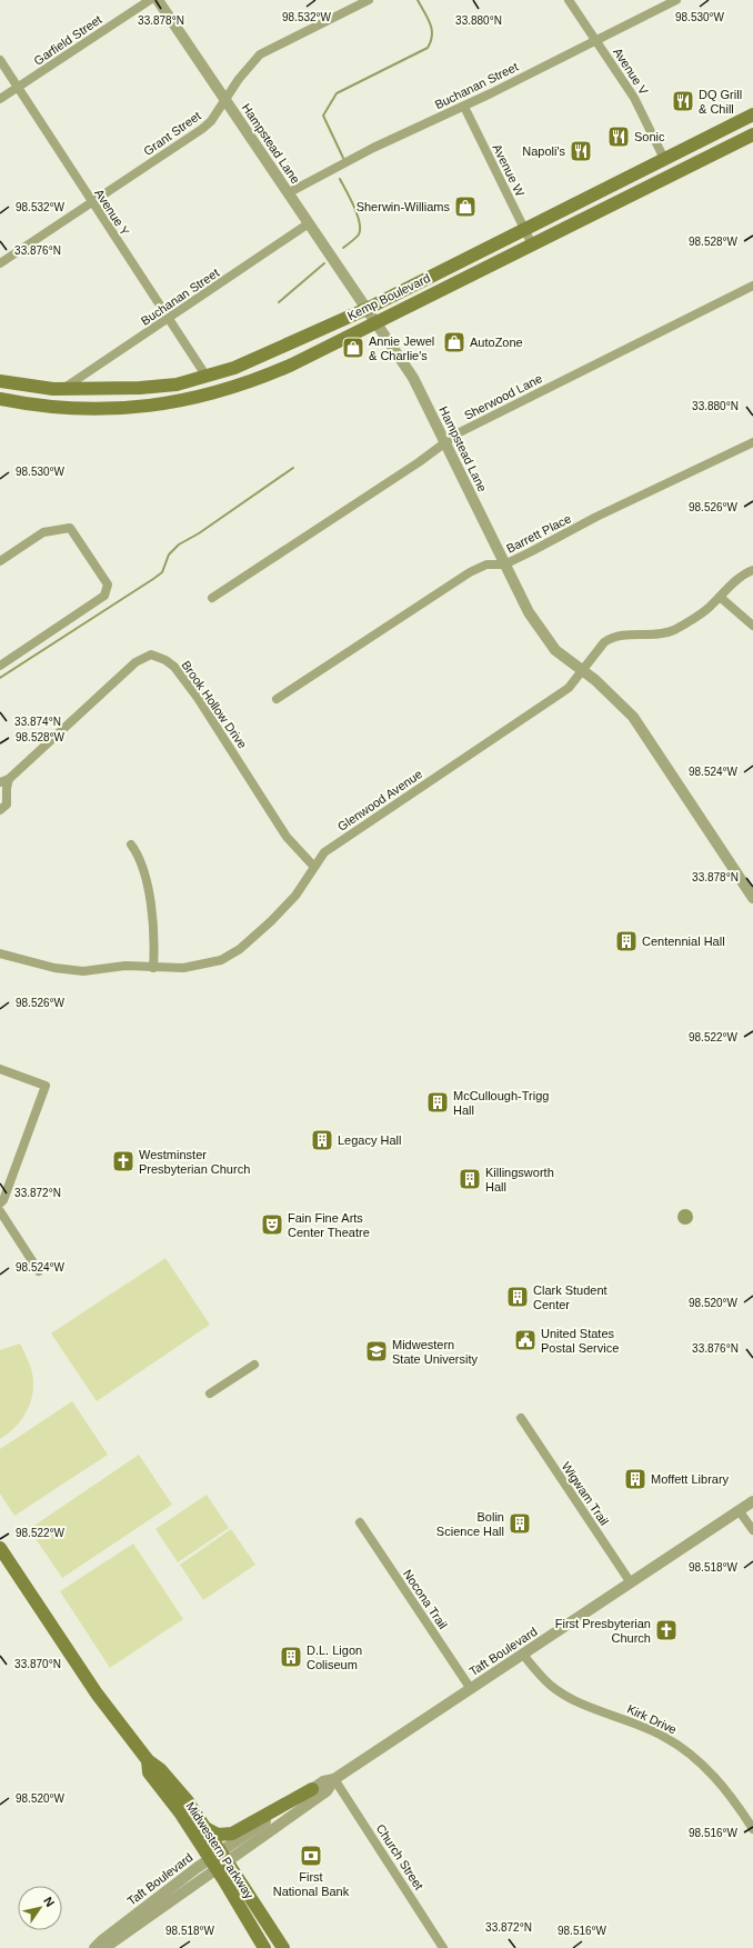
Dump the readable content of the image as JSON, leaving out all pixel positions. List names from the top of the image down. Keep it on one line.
{"streets":{"main road":["Kemp Boulevard","Midwestern Parkway"],"street":["Garfield Street","Avenue V","Buchanan Street","Grant Street","Hampstead Lane","Avenue W","Avenue Y","Sherwood Lane","Barrett Place","Brook Hollow Drive","Glenwood Avenue","Wigwam Trail","Nocona Trail","Taft Boulevard","Kirk Drive","Church Street"]},"crossings":[["Garfield Street","Avenue Y"],["Avenue V","Buchanan Street"],["Avenue V","Kemp Boulevard"],["Buchanan Street","Hampstead Lane"],["Buchanan Street","Avenue W"],["Buchanan Street","Avenue Y"],["Buchanan Street","Kemp Boulevard"],["Grant Street","Hampstead Lane"],["Grant Street","Avenue Y"],["Hampstead Lane","Kemp Boulevard"],["Hampstead Lane","Sherwood Lane"],["Hampstead Lane","Barrett Place"],["Hampstead Lane","Glenwood Avenue"],["Avenue W","Kemp Boulevard"],["Avenue Y","Kemp Boulevard"],["Brook Hollow Drive","Glenwood Avenue"],["Wigwam Trail","Taft Boulevard"],["Nocona Trail","Taft Boulevard"],["Taft Boulevard","Kirk Drive"],["Taft Boulevard","Midwestern Parkway"],["Taft Boulevard","Church Street"]],"places":{"restaurant":["DQ Grill & Chill","Sonic","Napoli's"],"shop":["Sherwin-Williams","AutoZone","Annie Jewel & Charlie's"],"building":["Centennial Hall","McCullough-Trigg Hall","Legacy Hall","Killingsworth Hall","Clark Student Center","Moffett Library","Bolin Science Hall","D.L. Ligon Coliseum"],"church":["Westminster Presbyterian Church","First Presbyterian Church"],"theatre":["Fain Fine Arts Center Theatre"],"public building":["United States Postal Service"],"school or university":["Midwestern State University"],"bank":["First National Bank"]},"north":"top right","coordinates":["98.532°W","98.530°W","33.878°N","33.880°N","98.528°W","33.876°N","98.526°W","33.874°N","98.524°W","98.522°W","33.872°N","98.520°W","98.518°W","33.870°N","98.516°W"]}
